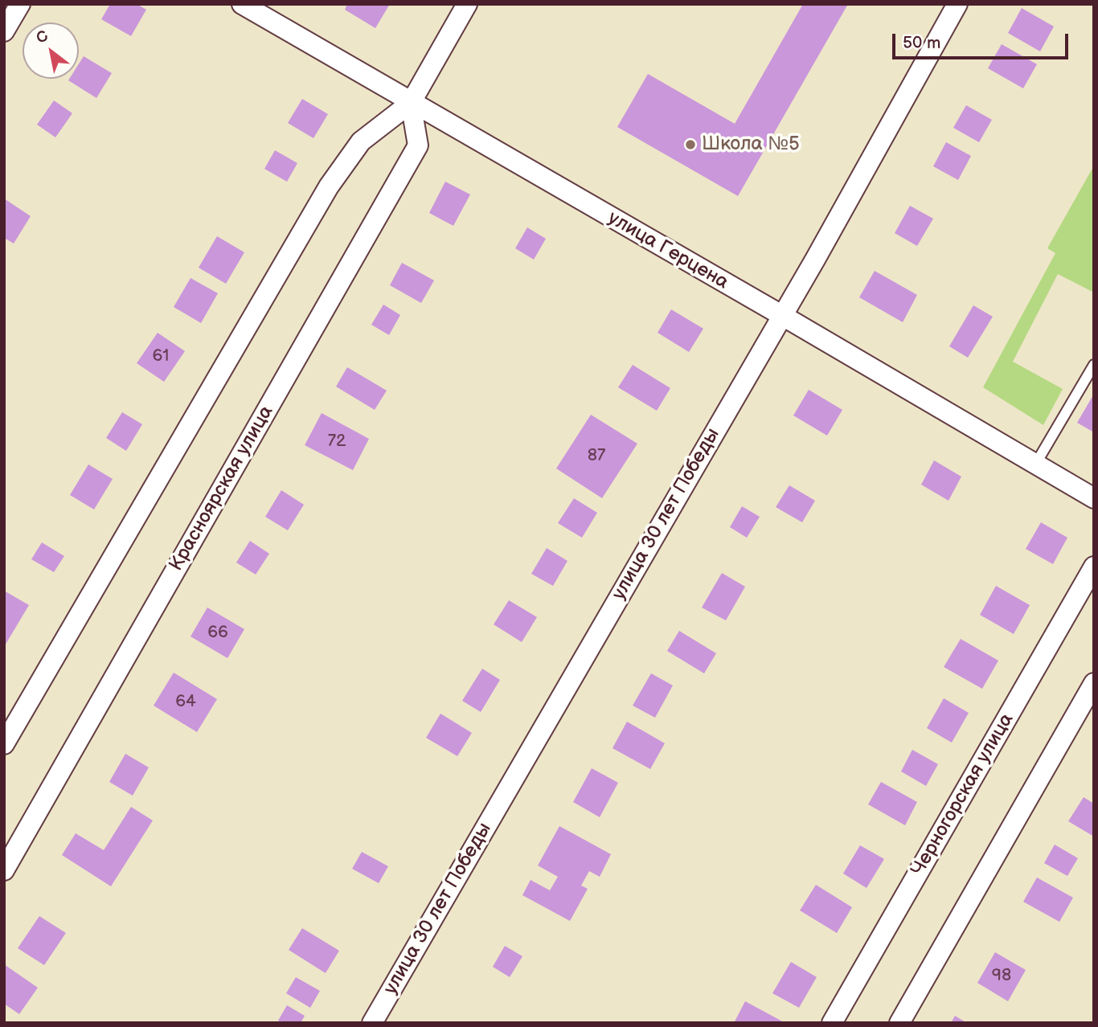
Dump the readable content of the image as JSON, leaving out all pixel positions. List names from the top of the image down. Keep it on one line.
{"streets":{"street":["улица Герцена","Красноярская улица","улица 30 лет Победы","Черногорская улица"]},"crossings":[["улица Герцена","Красноярская улица"],["улица Герцена","улица 30 лет Победы"]],"places":["Школа №5"],"house_numbers":["61","72","87","66","64","98"],"scale_bar":"50 m","north":"top left"}
